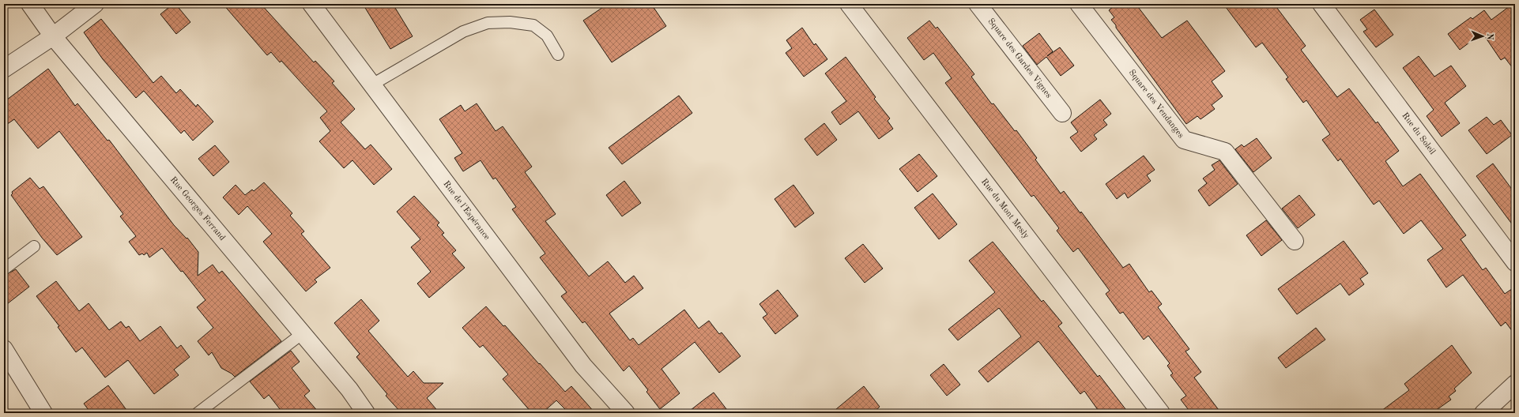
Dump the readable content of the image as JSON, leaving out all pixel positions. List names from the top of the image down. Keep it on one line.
{"streets":{"street":["Square des Gardes Vignes","Square des Vendanges","Rue du Soleil","Rue Georges Ferrand","Rue du Mont Mesly","Rue de l'Espérance"]},"north":"right"}
